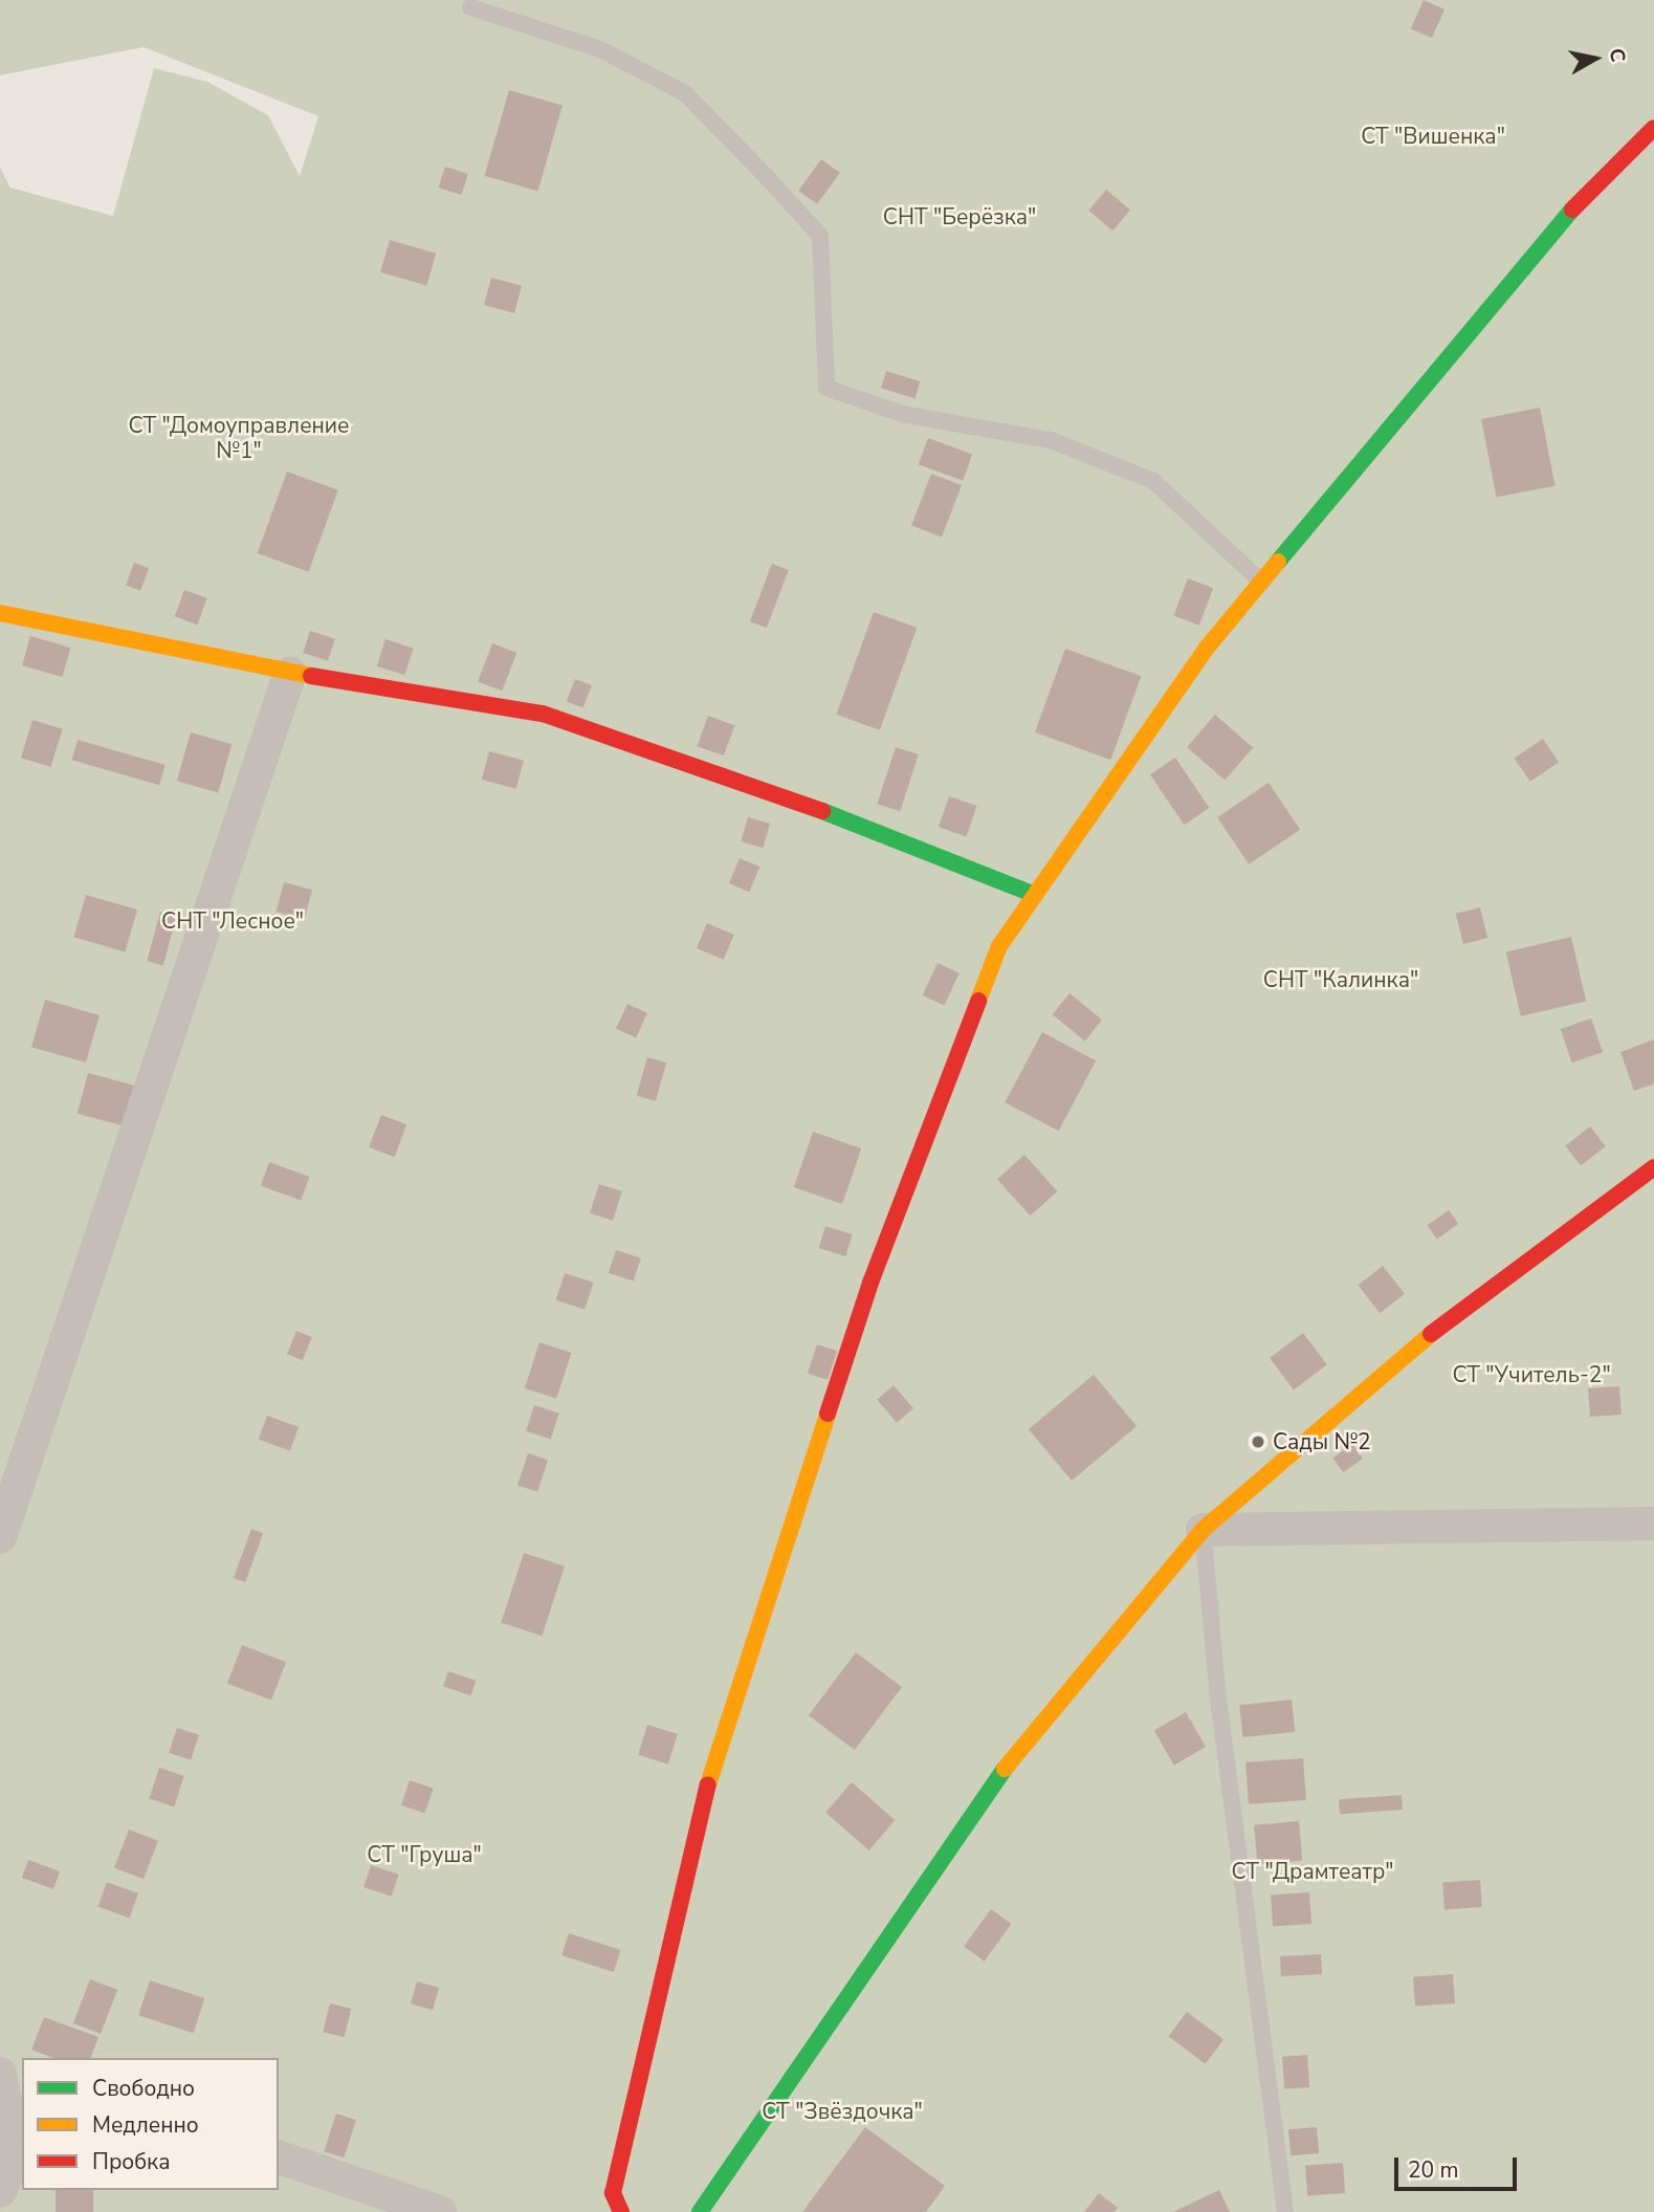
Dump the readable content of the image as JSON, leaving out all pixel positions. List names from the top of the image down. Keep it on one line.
{"parks":["СТ \"Вишенка\"","СНТ \"Берёзка\"","СТ \"Домоуправление №1\"","СНТ \"Лесное\"","СНТ \"Калинка\"","СТ \"Учитель-2\"","СТ \"Груша\"","СТ \"Драмтеатр\"","СТ \"Звёздочка\""],"places":["Сады №2"],"legend":["Свободно","Медленно","Пробка"],"scale_bar":"20 m","north":"right"}
